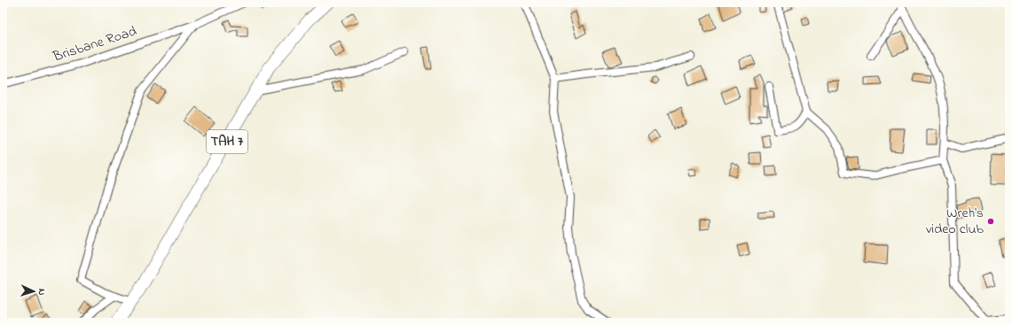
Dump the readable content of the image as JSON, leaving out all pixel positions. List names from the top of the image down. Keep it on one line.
{"streets":{"highway":["TAH 7"],"street":["Brisbane Road"]},"places":["Wreh's video club"],"north":"right"}
